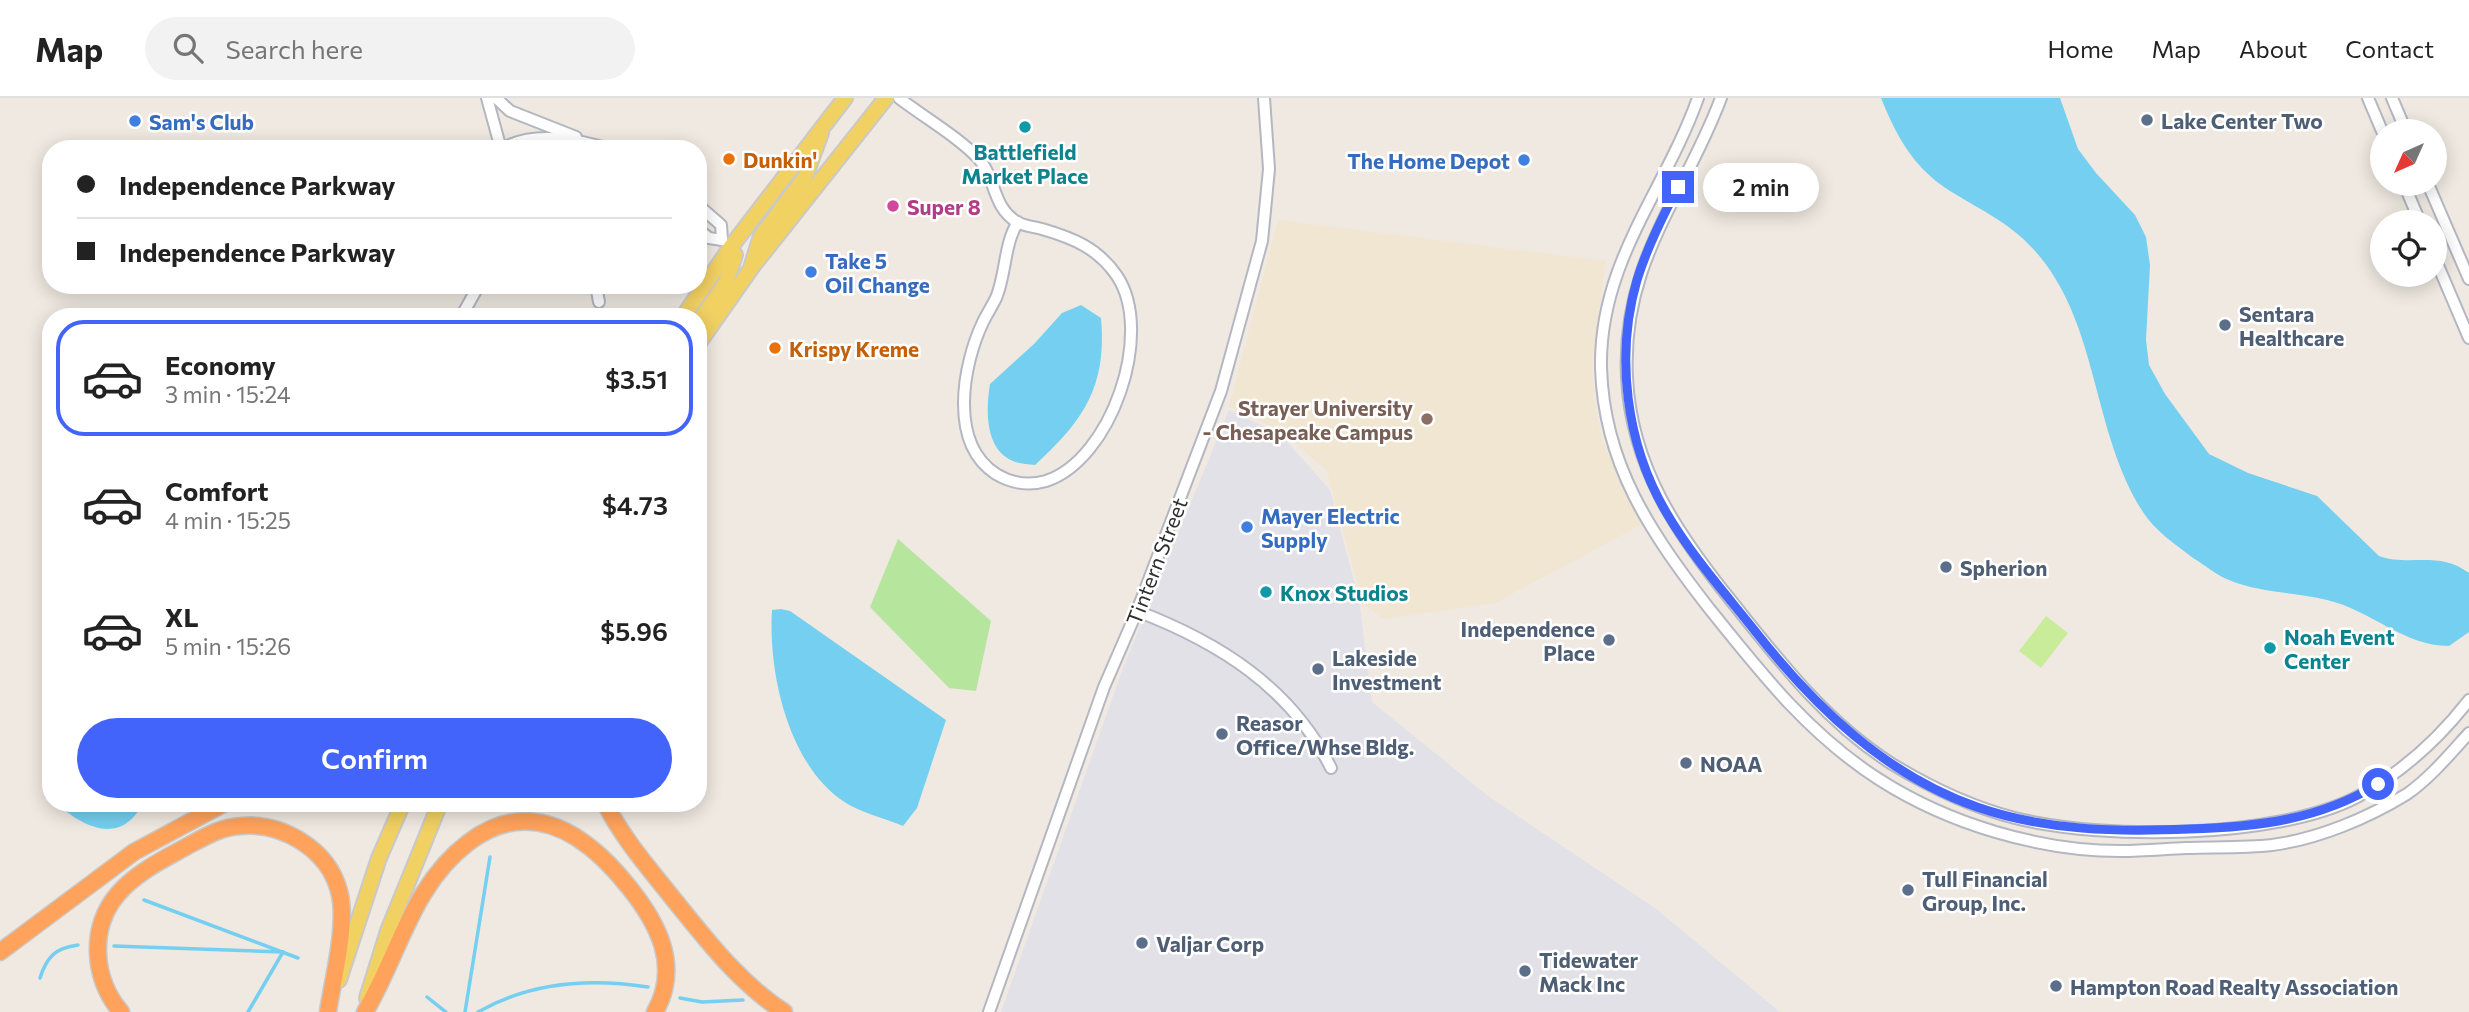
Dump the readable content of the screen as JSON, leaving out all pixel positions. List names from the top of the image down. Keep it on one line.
{"streets":{"street":["Tintern Street"]},"places":["Lake Center Two","Sam's Club","Battlefield Market Place","Dunkin'","The Home Depot","Super 8","Take 5 Oil Change","Sentara Healthcare","Krispy Kreme","Strayer University - Chesapeake Campus","Mayer Electric Supply","Spherion","Knox Studios","Independence Place","Noah Event Center","Lakeside Investment","Reasor Office/Whse Bldg.","NOAA","Tull Financial Group, Inc.","Valjar Corp","Tidewater Mack Inc","Hampton Road Realty Association"],"north":"bottom left","page":{"header":"Map","search":"Search here","nav":["Home","Map","About","Contact"],"banner":["Independence Parkway","Independence Parkway"],"bubble":"2 min","list":[{"name":"Economy","note":"3 min · 15:24","value":"$3.51"},{"name":"Comfort","note":"4 min · 15:25","value":"$4.73"},{"name":"XL","note":"5 min · 15:26","value":"$5.96"}],"buttons":"Confirm"}}
